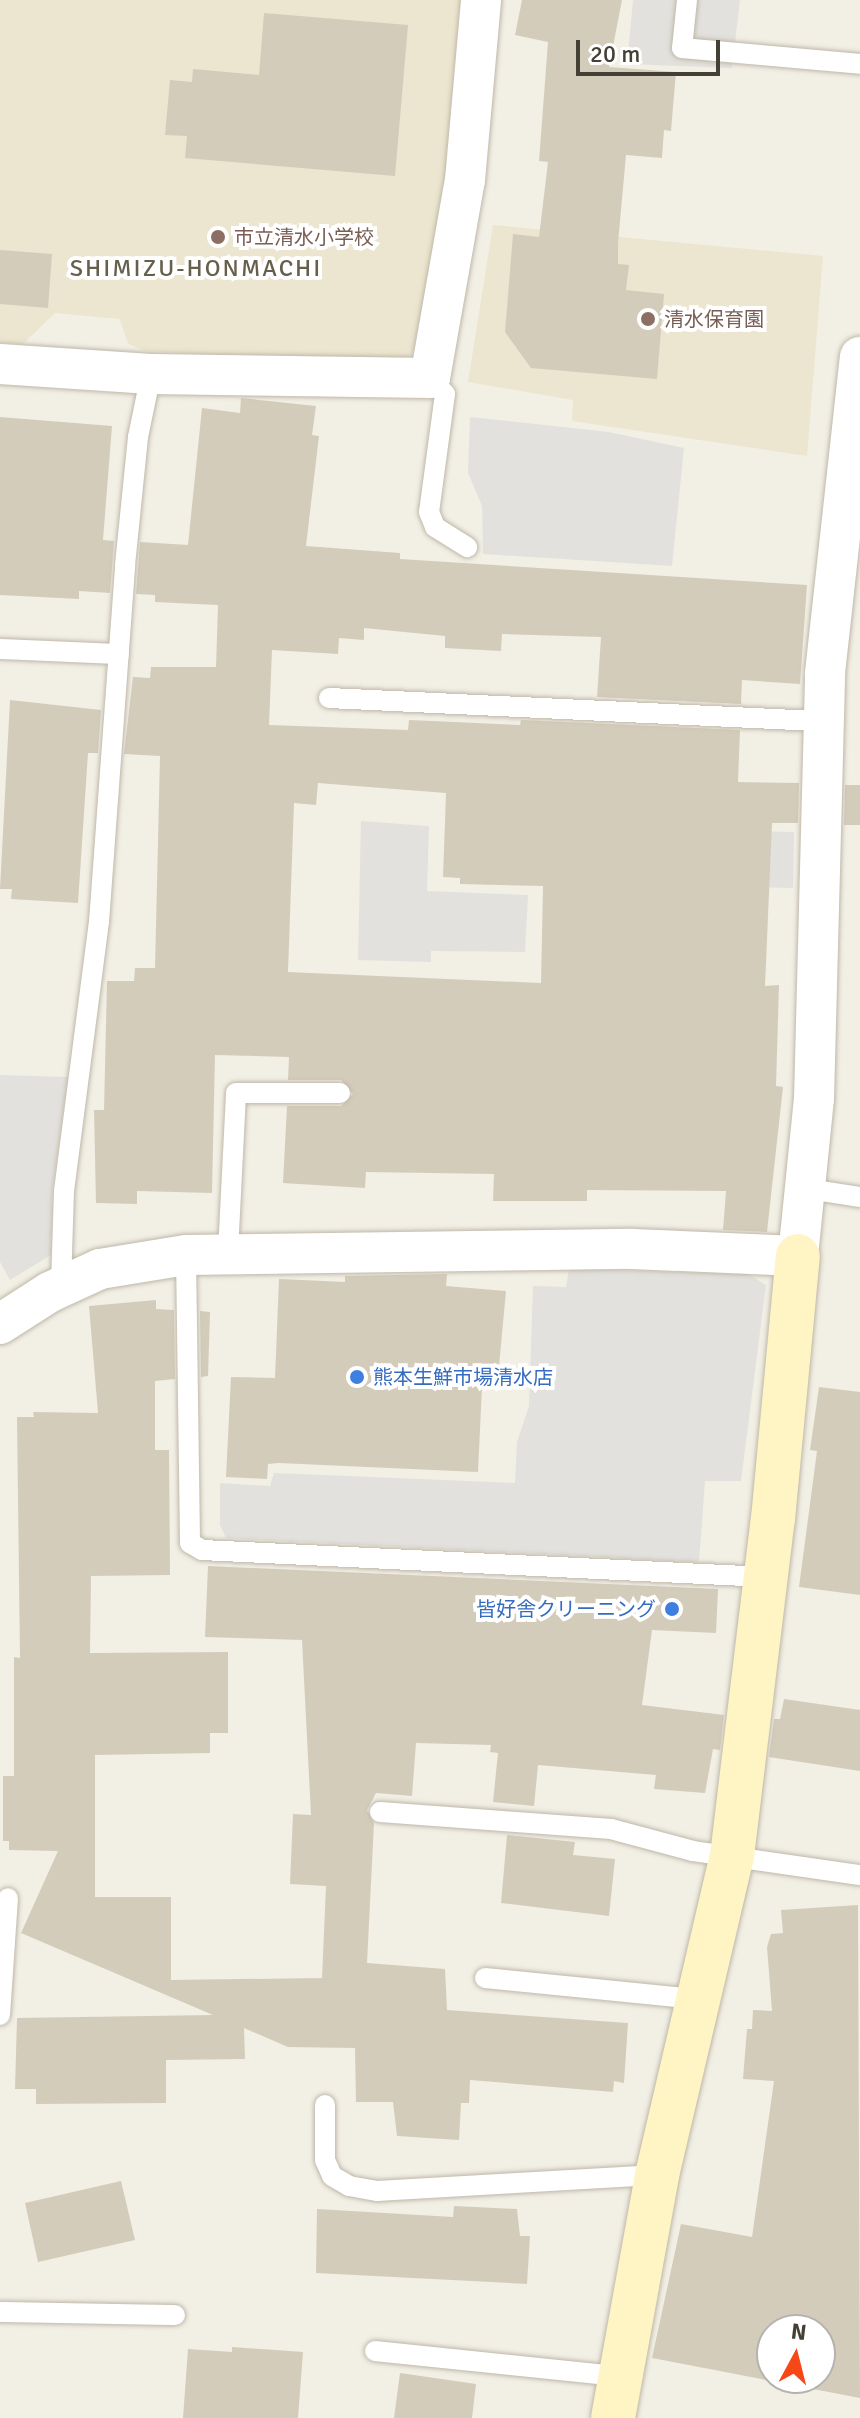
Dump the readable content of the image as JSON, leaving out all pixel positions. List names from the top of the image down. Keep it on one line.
{"districts":["SHIMIZU-HONMACHI"],"places":["市立清水小学校","清水保育園","熊本生鮮市場清水店","皆好舎クリーニング"],"scale_bar":"20 m","north":"top"}
